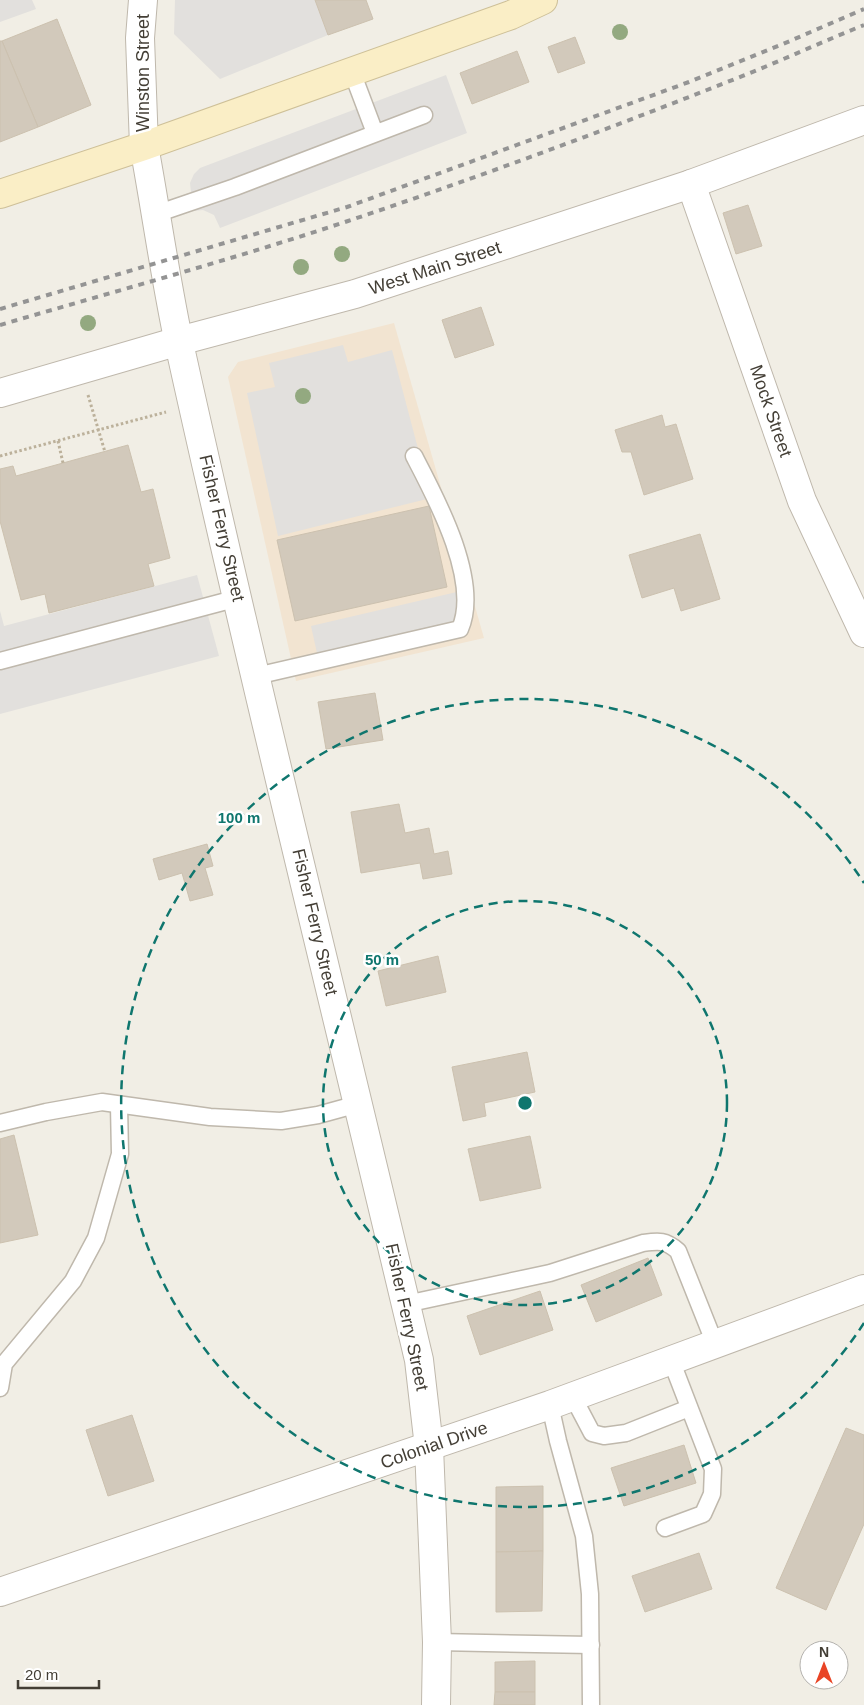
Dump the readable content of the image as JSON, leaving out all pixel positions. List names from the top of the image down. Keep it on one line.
{"streets":{"street":["Winston Street","West Main Street","Mock Street","Fisher Ferry Street","Colonial Drive"]},"crossings":[["Winston Street","Fisher Ferry Street"],["West Main Street","Mock Street"],["West Main Street","Fisher Ferry Street"],["Fisher Ferry Street","Colonial Drive"]],"scale_bar":"20 m","north":"top","rings":["100 m","50 m"]}
